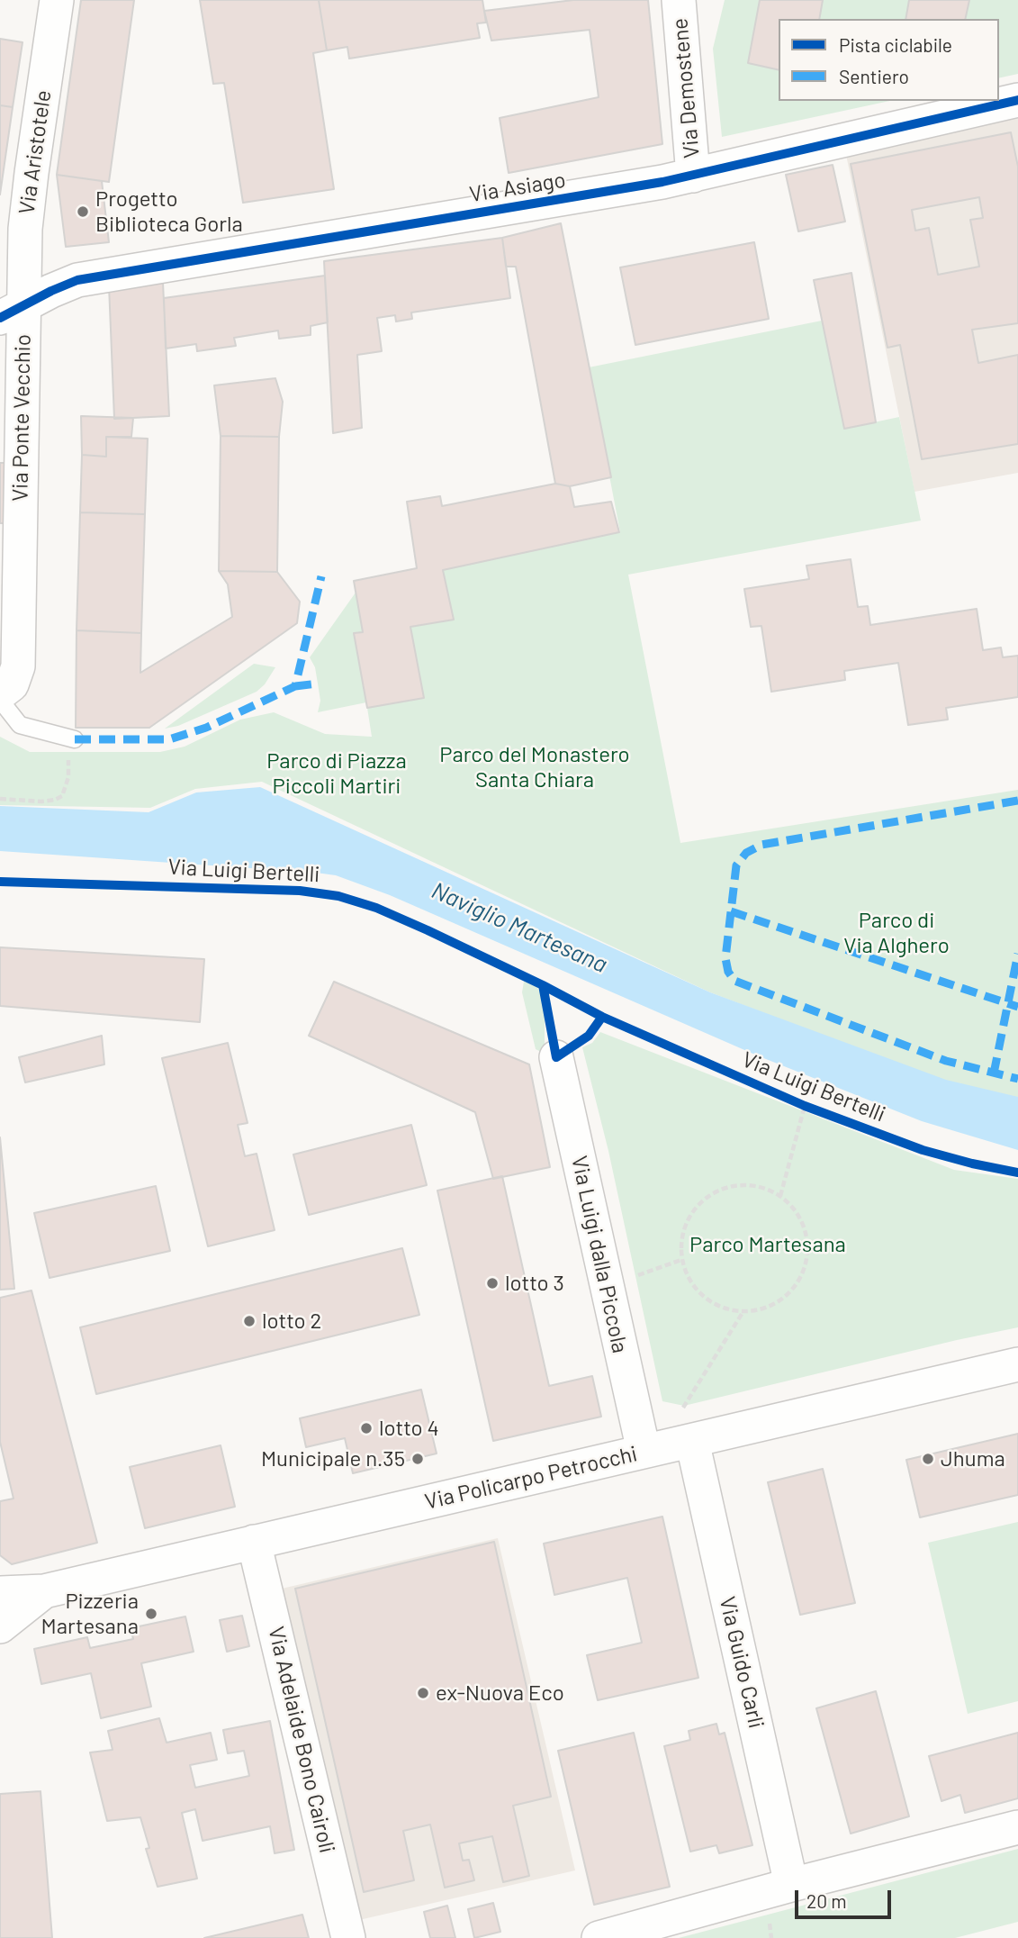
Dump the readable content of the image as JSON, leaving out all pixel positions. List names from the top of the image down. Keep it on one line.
{"streets":{"street":["Via Demostene","Via Aristotele","Via Asiago","Via Ponte Vecchio","Via Luigi dalla Piccola","Via Policarpo Petrocchi","Via Guido Carli","Via Adelaide Bono Cairoli"],"cycle path":["Via Luigi Bertelli"]},"crossings":[["Via Demostene","Via Asiago"],["Via Aristotele","Via Asiago"],["Via Aristotele","Via Ponte Vecchio"],["Via Asiago","Via Ponte Vecchio"],["Via Luigi dalla Piccola","Via Policarpo Petrocchi"],["Via Policarpo Petrocchi","Via Guido Carli"],["Via Policarpo Petrocchi","Via Adelaide Bono Cairoli"]],"water":["Naviglio Martesana"],"parks":["Parco del Monastero Santa Chiara","Parco di Piazza Piccoli Martiri","Parco di Via Alghero","Parco Martesana"],"places":["Progetto Biblioteca Gorla","lotto 3","lotto 2","lotto 4","Municipale n.35","Jhuma","Pizzeria Martesana","ex-Nuova Eco"],"legend":["Pista ciclabile","Sentiero"],"scale_bar":"20 m"}
